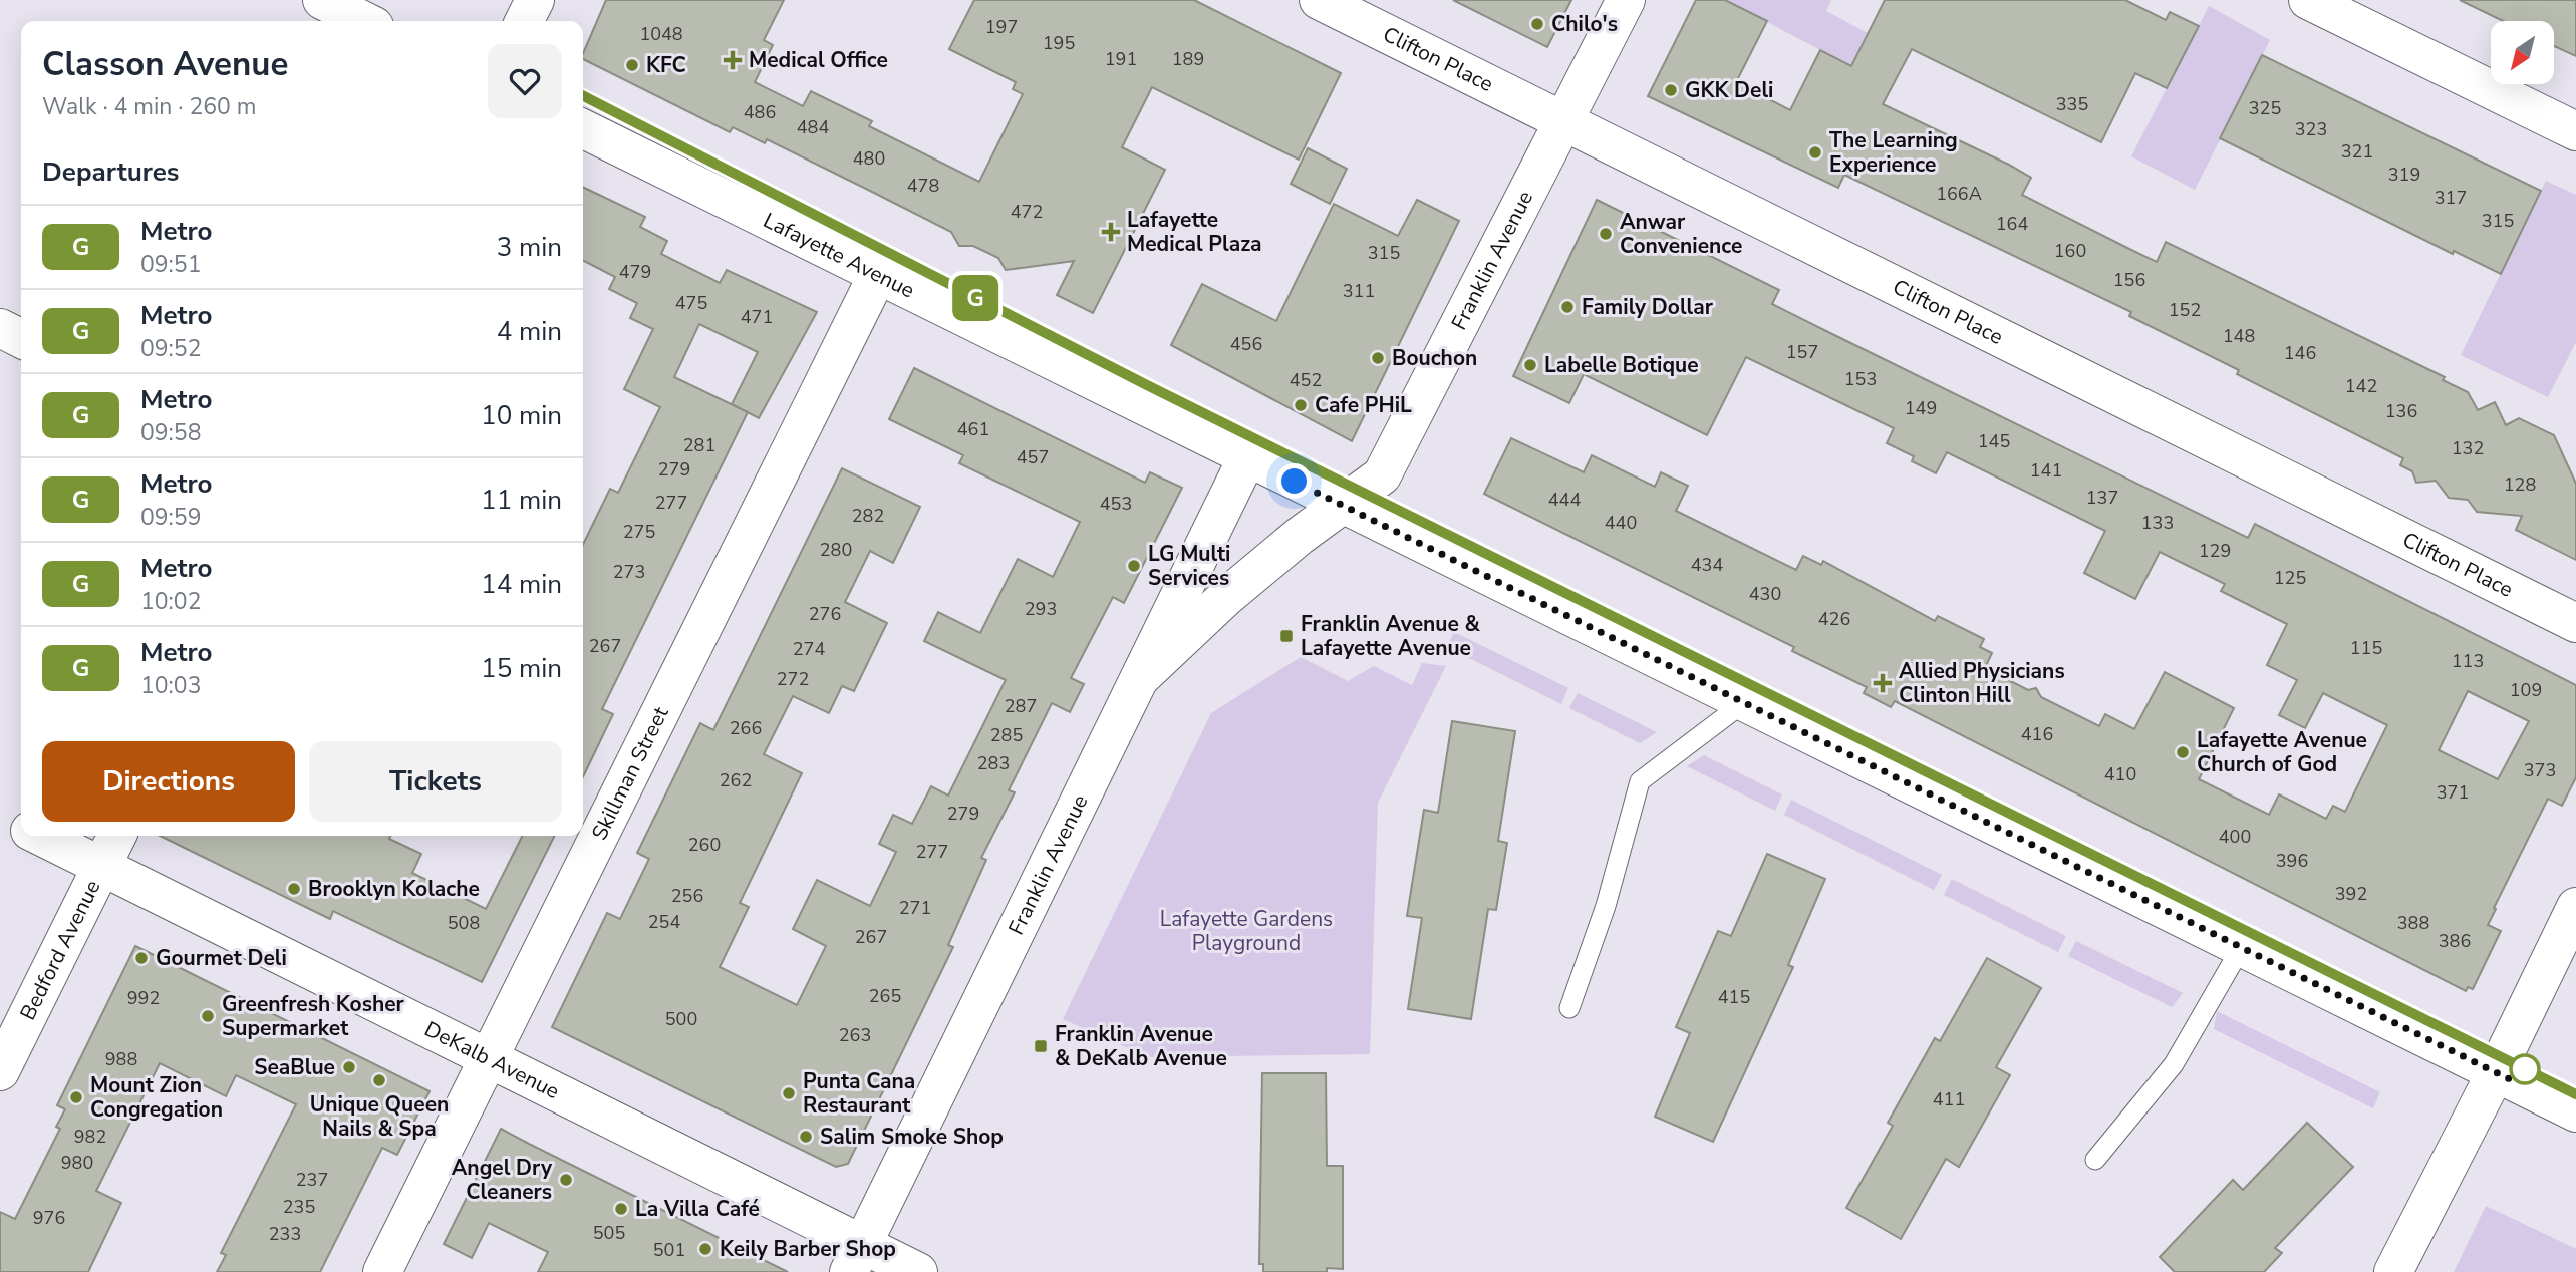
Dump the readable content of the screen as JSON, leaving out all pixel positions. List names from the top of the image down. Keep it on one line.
{"streets":{"street":["Clifton Place","Lafayette Avenue","Franklin Avenue","Skillman Street","Bedford Avenue","DeKalb Avenue"]},"crossings":[["Clifton Place","Franklin Avenue"],["Lafayette Avenue","Franklin Avenue"],["Lafayette Avenue","Skillman Street"],["Franklin Avenue","DeKalb Avenue"],["Skillman Street","DeKalb Avenue"],["Bedford Avenue","DeKalb Avenue"]],"parks":["Lafayette Gardens Playground"],"places":{"other":["Chilo's","KFC","GKK Deli","The Learning Experience","Anwar Convenience","Family Dollar","Bouchon","Labelle Botique","Cafe PHiL","LG Multi Services","Lafayette Avenue Church of God","Brooklyn Kolache","Gourmet Deli","Greenfresh Kosher Supermarket","SeaBlue","Unique Queen Nails & Spa","Punta Cana Restaurant","Mount Zion Congregation","Salim Smoke Shop","Angel Dry Cleaners","La Villa Café","Keily Barber Shop"],"health":["Medical Office","Lafayette Medical Plaza","Allied Physicians Clinton Hill"],"transit":["Franklin Avenue & Lafayette Avenue","Franklin Avenue & DeKalb Avenue"]},"lines":["metro line G"],"house_numbers":["197","1048","195","191","189","335","325","486","484","323","321","480","319","478","166A","317","472","315","164","160","315","479","156","311","475","152","471","148","456","157","146","153","452","142","149","136","461","145","281","132","457","279","141","128","137","444","277","453","282","440","133","275","280","129","434","273","125","430","293","276","426","267","115","274","113","272","109","287","266","416","285","283","373","410","262","371","279","400","260","277","396","392","256","271","254","508","388","267","386","265","415","992","500","263","988","411","982","980","237","235","976","505","233","501"],"north":"bottom left","page":{"on_map":"G","heading":[["Classon Avenue","Walk · 4 min · 260 m"],"Departures"],"list":[{"mark":"G","name":"Metro","note":"09:51","value":"3 min"},{"mark":"G","name":"Metro","note":"09:52","value":"4 min"},{"mark":"G","name":"Metro","note":"09:58","value":"10 min"},{"mark":"G","name":"Metro","note":"09:59","value":"11 min"},{"mark":"G","name":"Metro","note":"10:02","value":"14 min"},{"mark":"G","name":"Metro","note":"10:03","value":"15 min"}],"buttons":["Directions","Tickets"]}}
